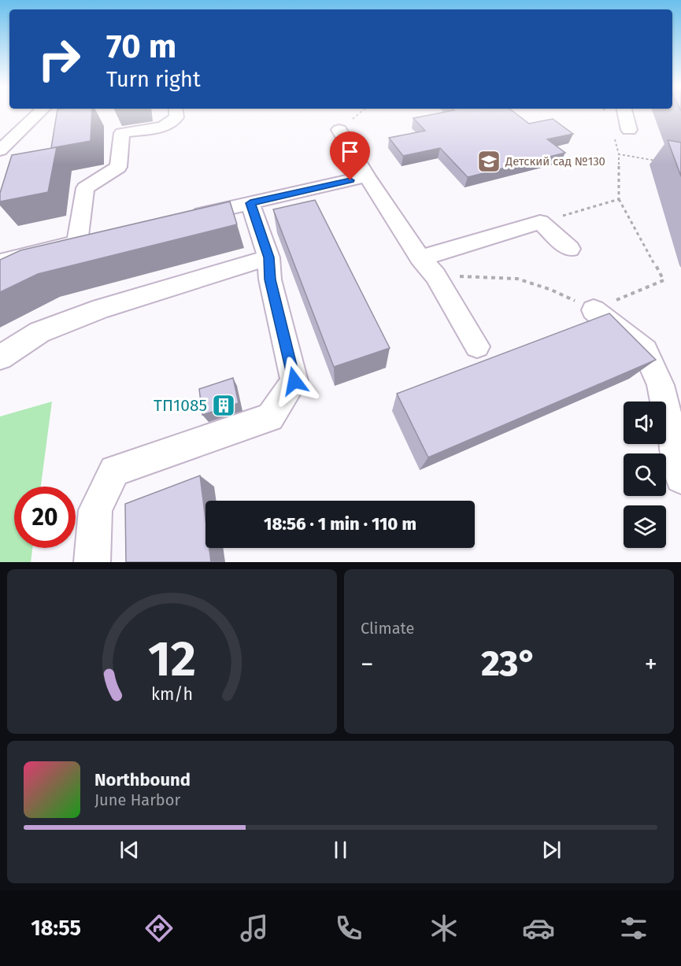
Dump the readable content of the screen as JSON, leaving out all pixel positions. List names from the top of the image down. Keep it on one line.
{"places":{"school or university":["Детский сад №130"],"building":["ТП1085"]},"page":{"turn":["70 m","Turn right"],"limit":"20","trip":"18:56 · 1 min · 110 m","tile":"Climate","heat":["−","23°","+"],"song":["Northbound","June Harbor"],"tabs":"18:55","gauge":["12","km/h"]}}
